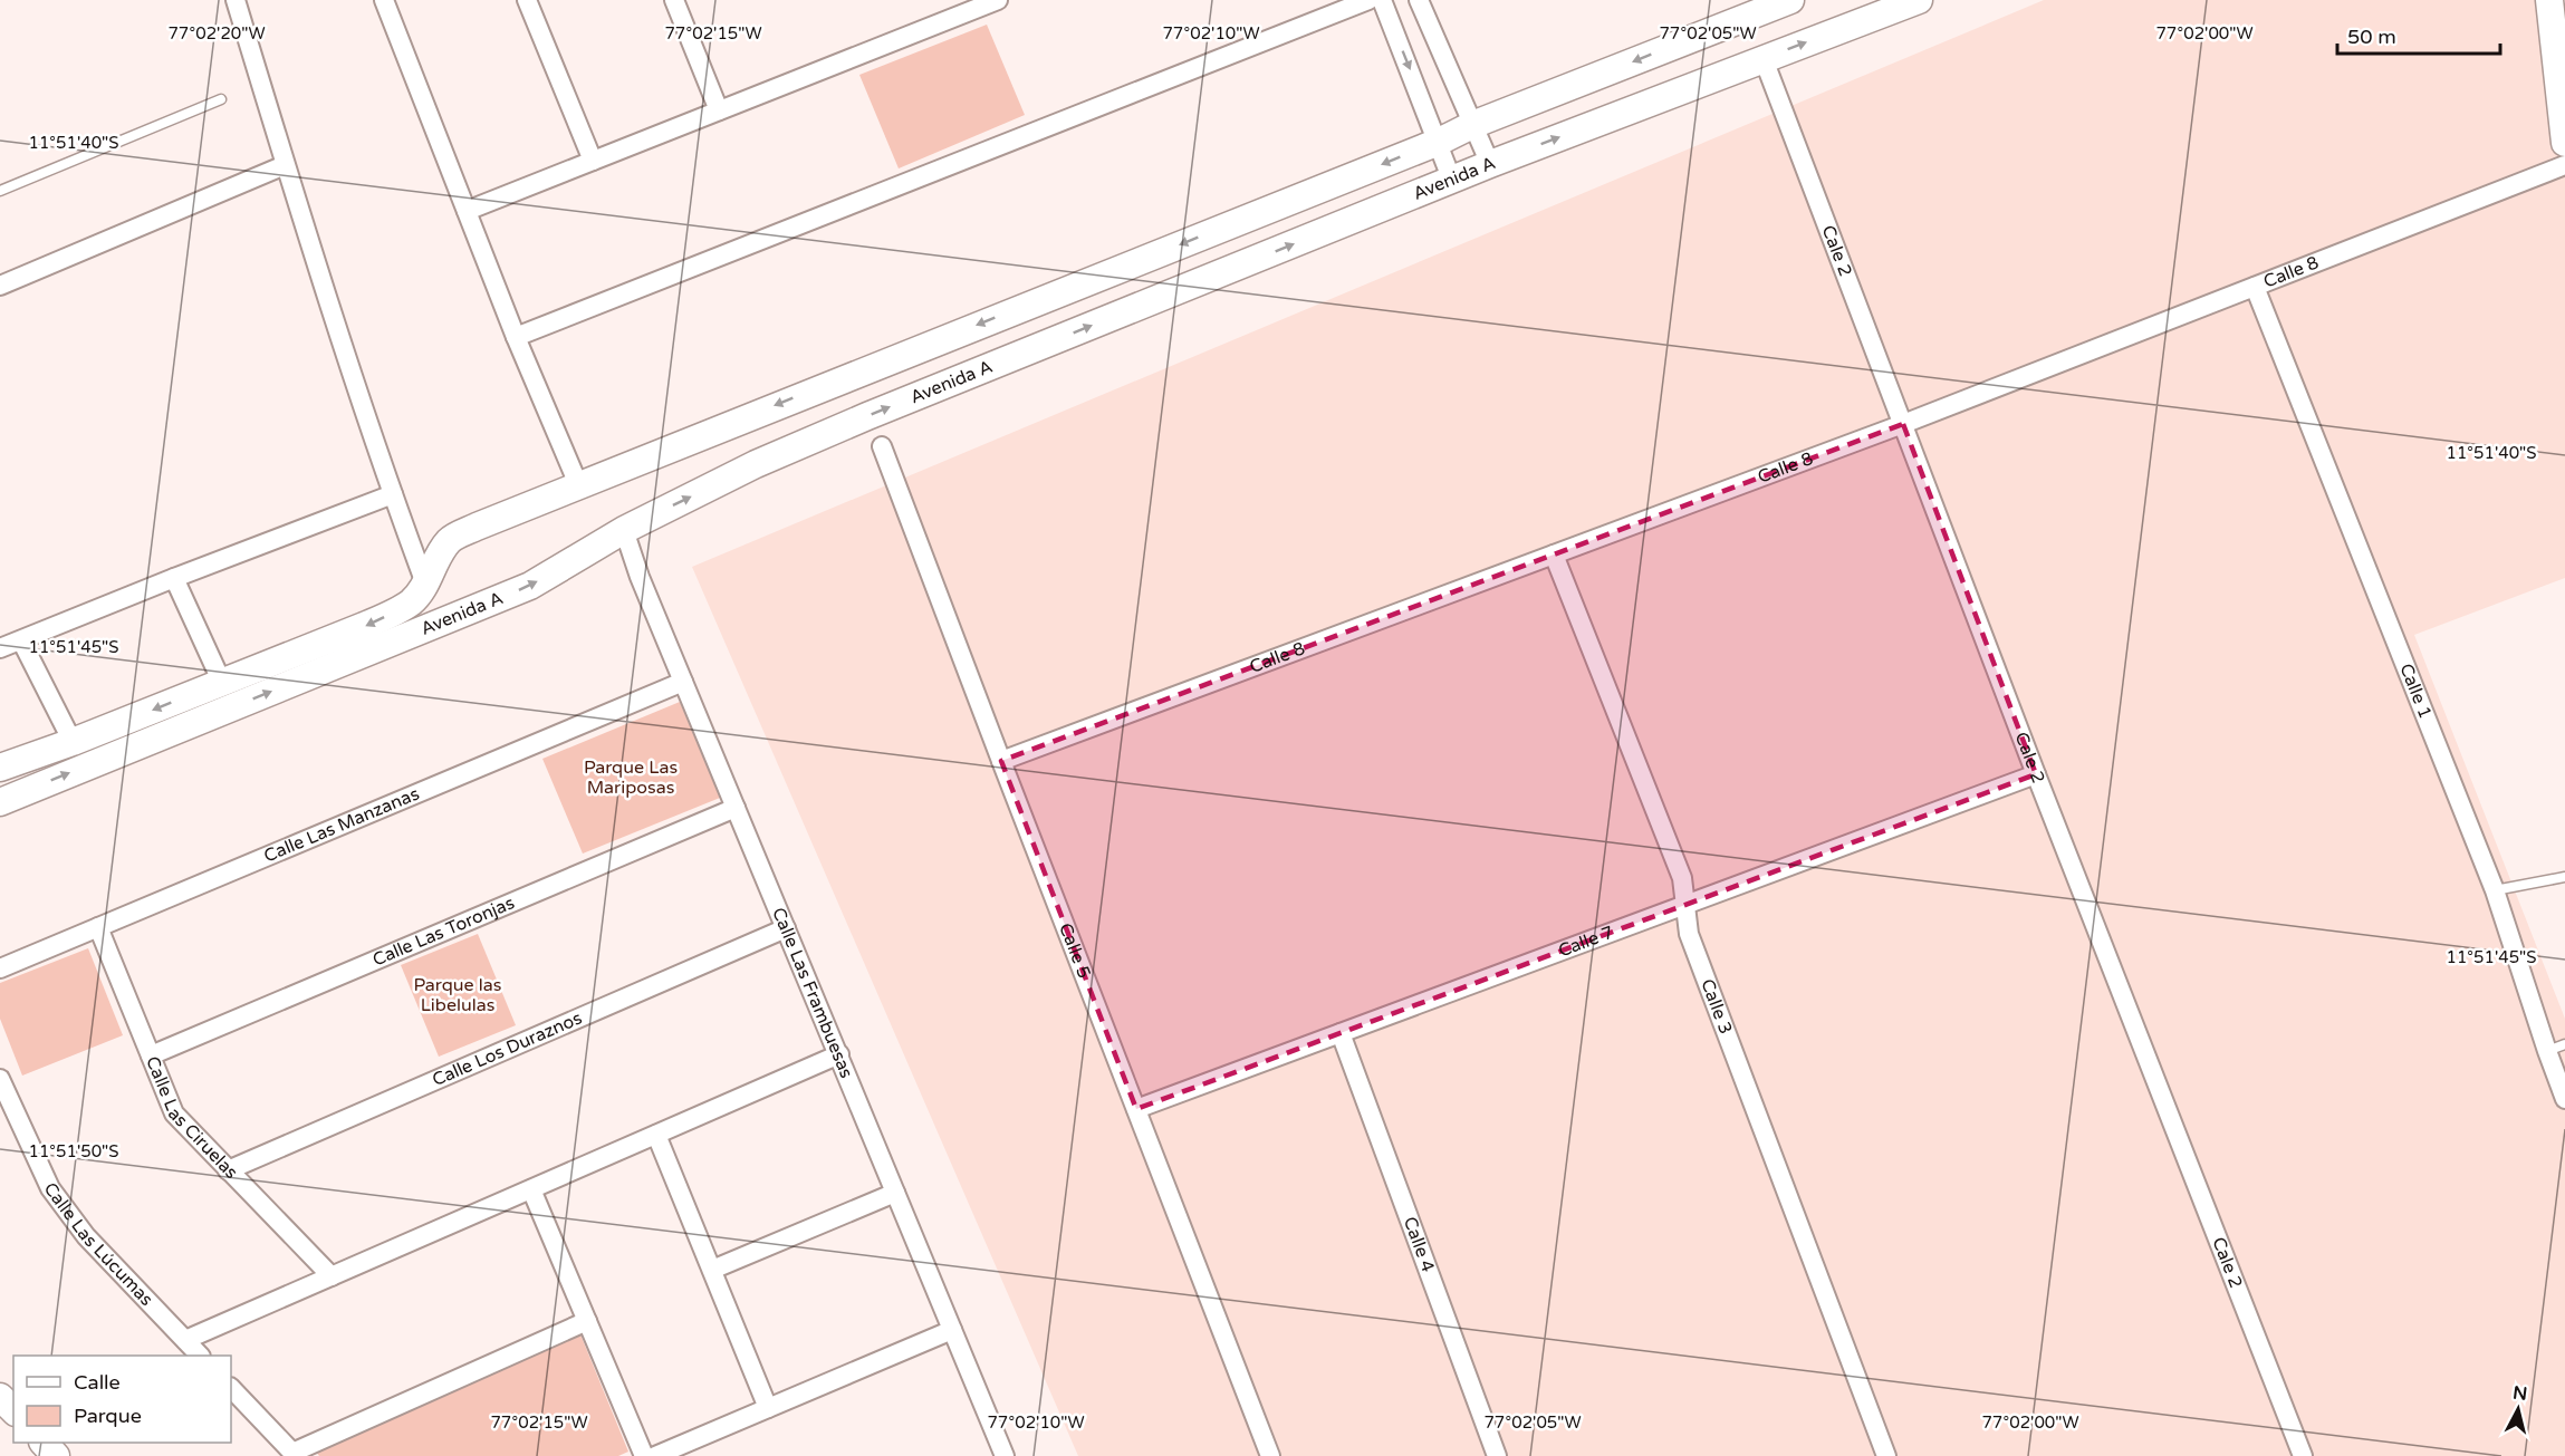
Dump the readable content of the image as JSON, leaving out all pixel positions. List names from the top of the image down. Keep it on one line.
{"streets":{"street":["Avenida A","Cale 2","Calle 8","Calle 1","Calle Las Manzanas","Calle Las Toronjas","Calle 7","Calle 5","Calle Las Frambuesas","Calle 3","Calle Los Duraznos","Calle Las Ciruelas","Calle Las Lúcumas","Calle 4"]},"crossings":[["Avenida A","Cale 2"],["Avenida A","Calle Las Frambuesas"],["Cale 2","Calle 8"],["Cale 2","Calle 7"],["Calle 8","Calle 1"],["Calle 8","Calle 5"],["Calle 8","Calle 3"],["Calle Las Manzanas","Calle Las Frambuesas"],["Calle Las Manzanas","Calle Las Ciruelas"],["Calle Las Toronjas","Calle Las Frambuesas"],["Calle Las Toronjas","Calle Las Ciruelas"],["Calle 7","Calle 5"],["Calle 7","Calle 3"],["Calle 7","Calle 4"],["Calle Las Frambuesas","Calle Los Duraznos"],["Calle Los Duraznos","Calle Las Ciruelas"]],"parks":["Parque Las Mariposas","Parque las Libelulas"],"legend":["Calle","Parque"],"scale_bar":"50 m","north":"top","coordinates":["77°02'20\"W","77°02'15\"W","77°02'10\"W","77°02'05\"W","77°02'00\"W","11°51'40\"S","11°51'45\"S","11°51'50\"S"]}
